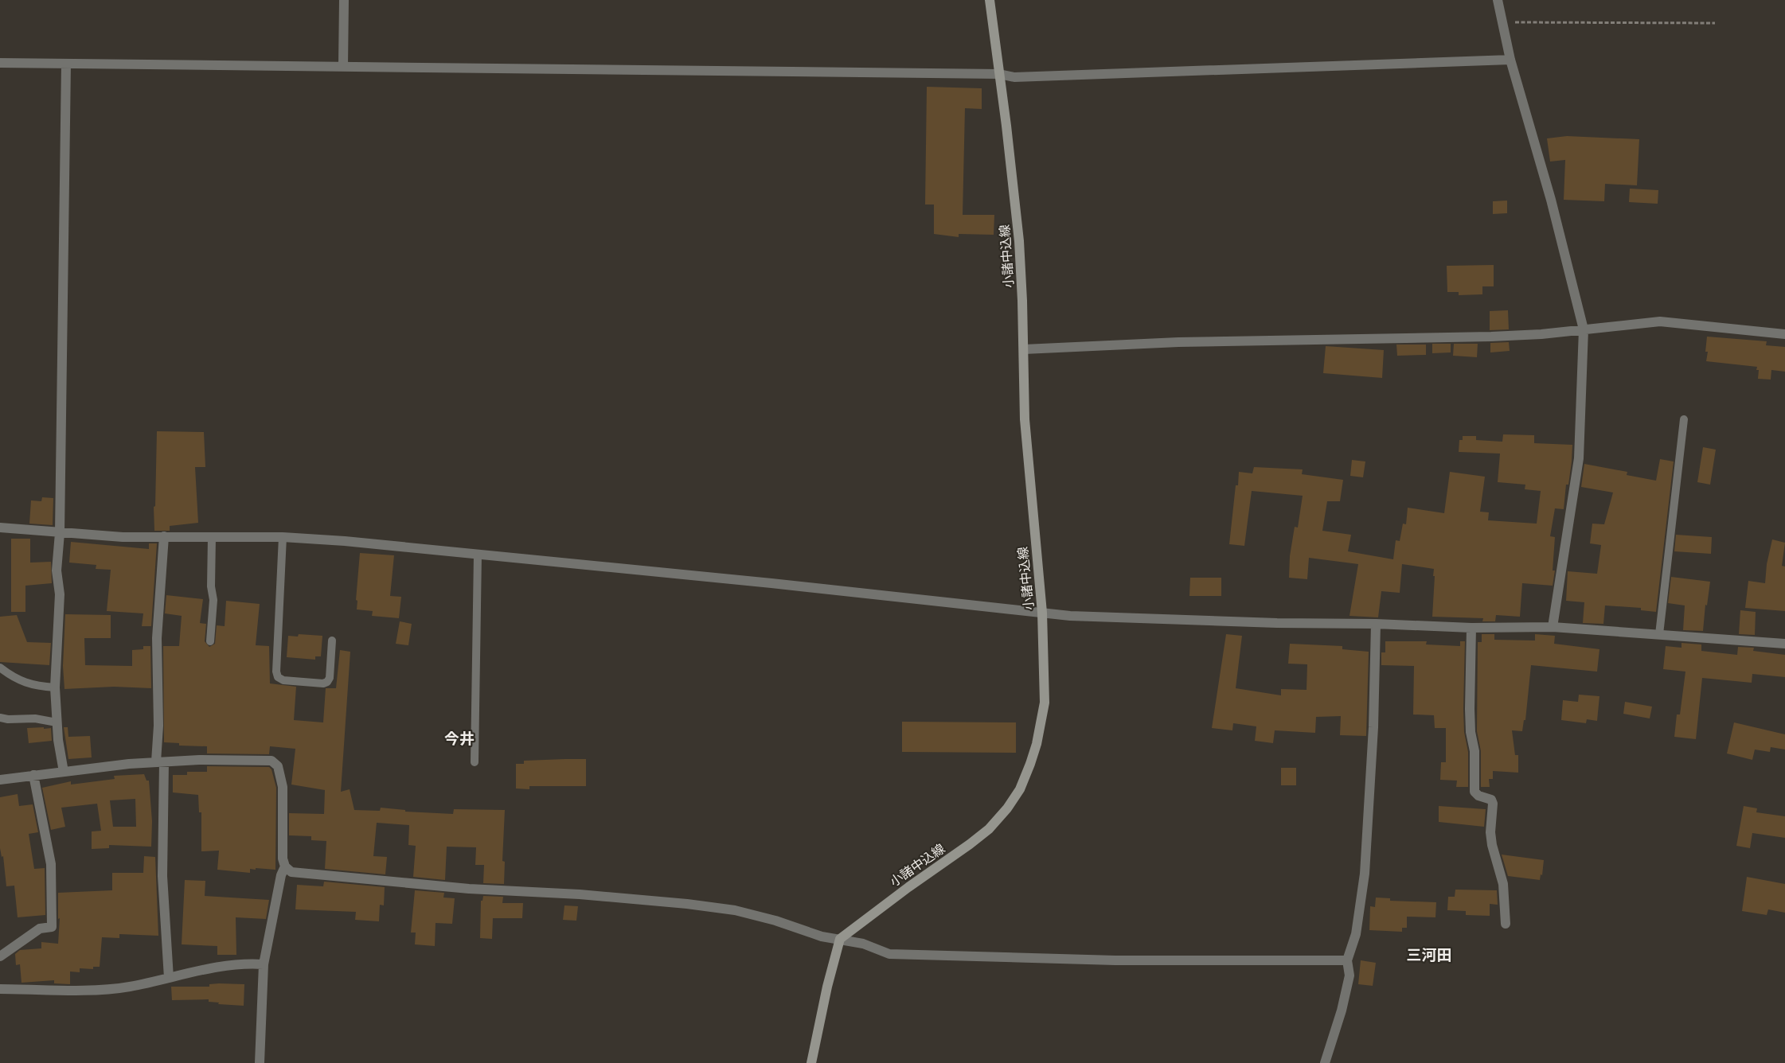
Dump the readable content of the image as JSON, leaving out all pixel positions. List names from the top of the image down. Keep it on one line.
{"streets":{"main road":["小諸中込線"]},"districts":["今井","三河田"]}
